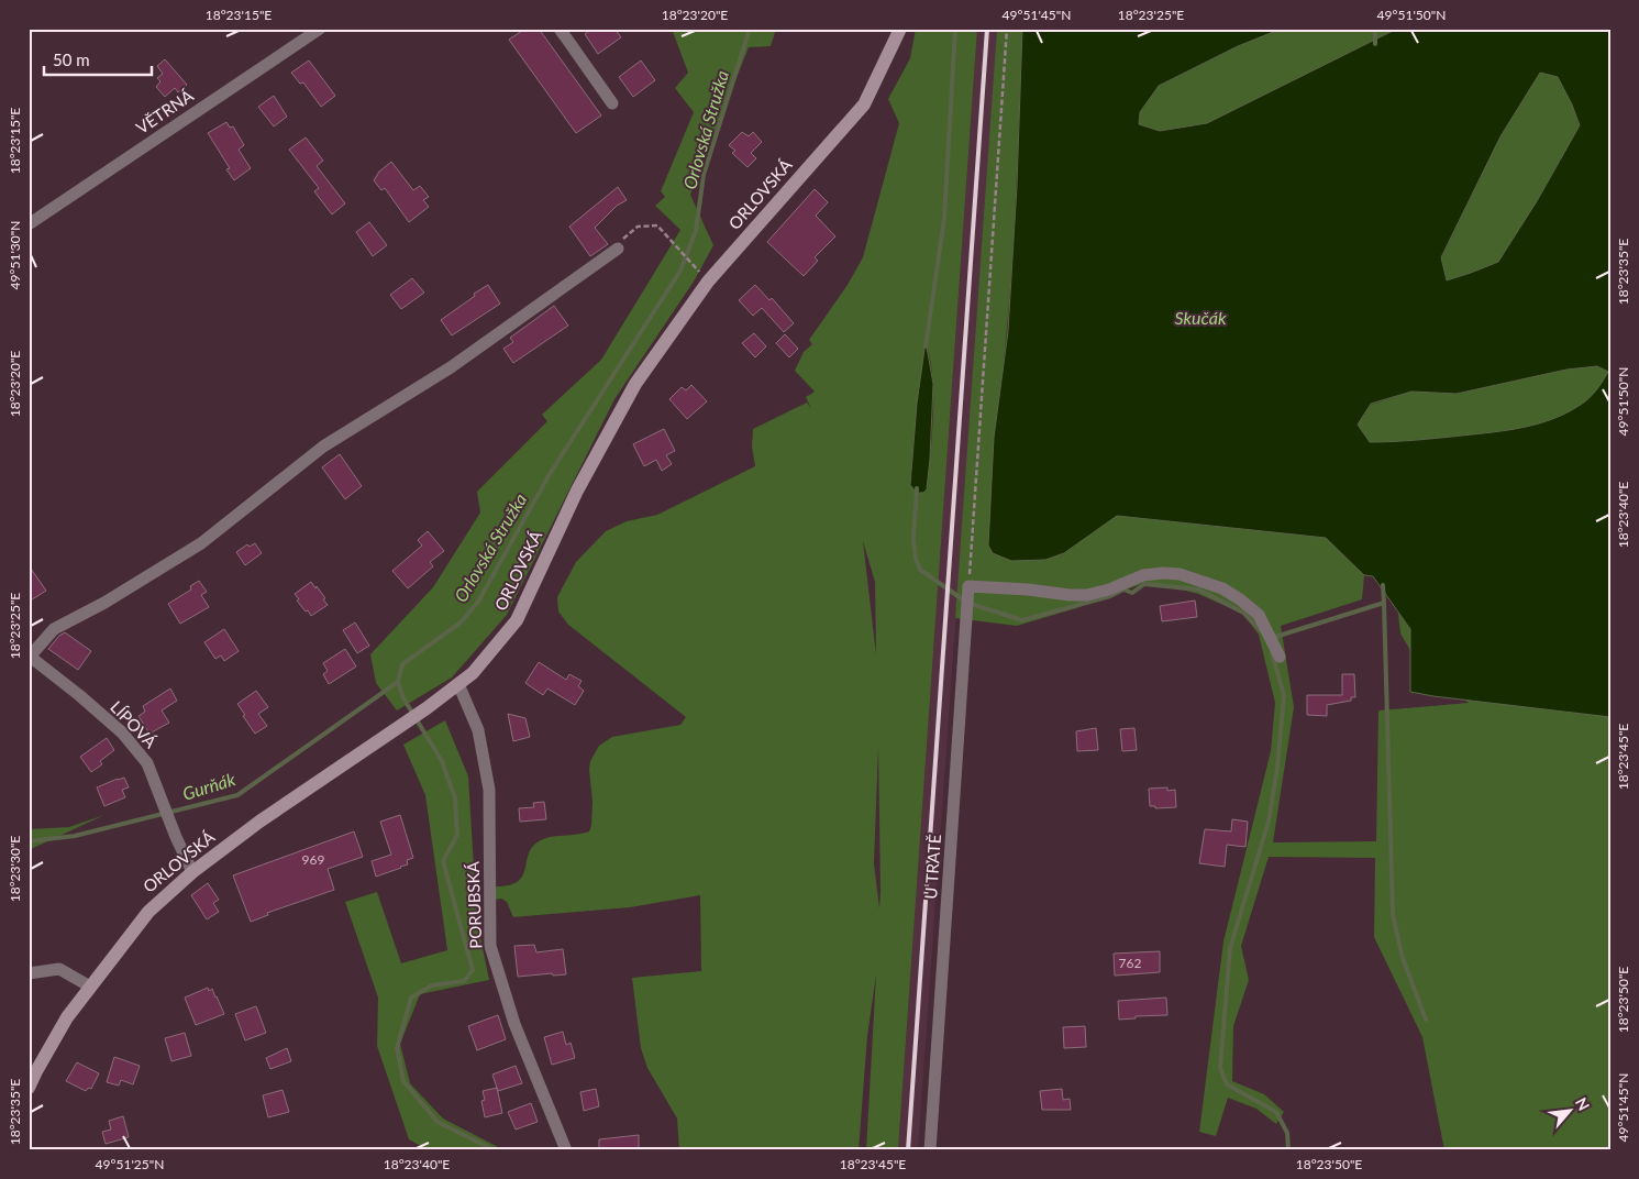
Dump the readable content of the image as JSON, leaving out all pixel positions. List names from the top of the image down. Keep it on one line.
{"streets":{"main road":["ORLOVSKÁ"],"street":["VĚTRNÁ","LÍPOVÁ","U TRATĚ","PORUBSKÁ"]},"crossings":[["ORLOVSKÁ","LÍPOVÁ"],["ORLOVSKÁ","PORUBSKÁ"]],"water":["Orlovská Stružka","Skučák","Gurňák"],"house_numbers":["969","762"],"scale_bar":"50 m","north":"top right","coordinates":["18°23'15\"E","18°23'20\"E","49°51'45\"N","18°23'25\"E","49°51'50\"N","49°51'30\"N","18°23'35\"E","18°23'40\"E","18°23'45\"E","18°23'30\"E","18°23'50\"E","49°51'25\"N"]}
